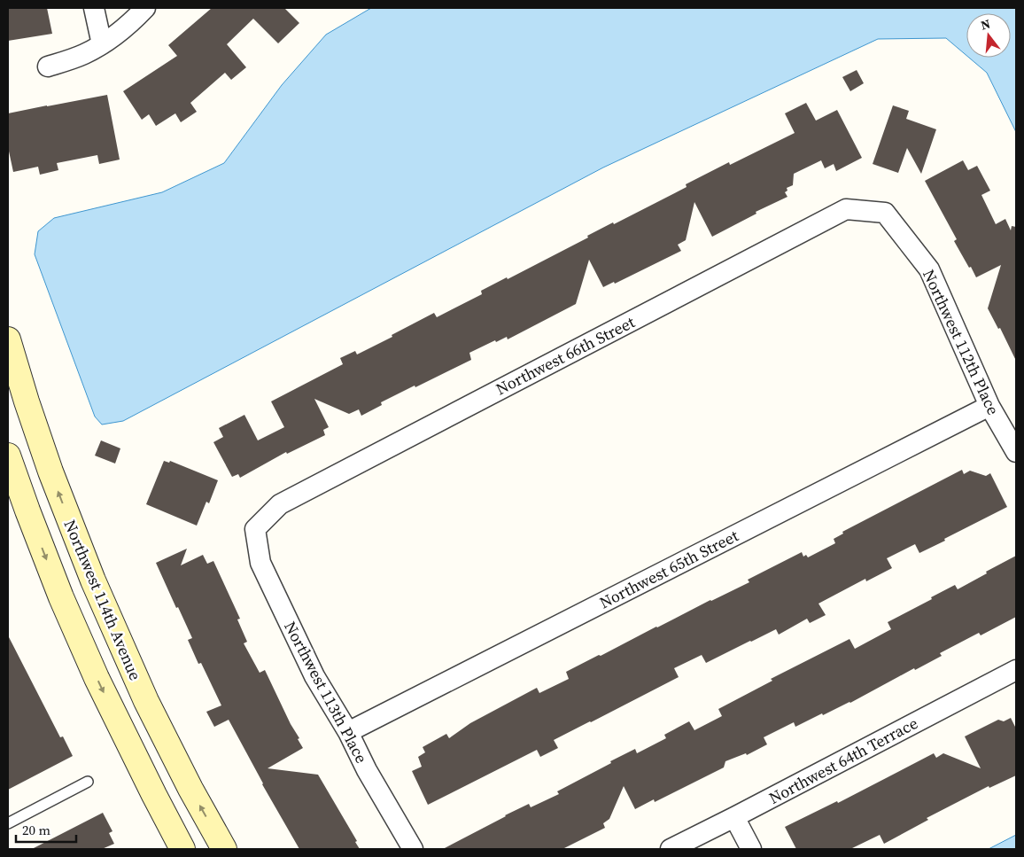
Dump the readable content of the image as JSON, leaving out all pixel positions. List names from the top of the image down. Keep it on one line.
{"streets":{"street":["Northwest 112th Place","Northwest 66th Street","Northwest 65th Street","Northwest 114th Avenue","Northwest 113th Place","Northwest 64th Terrace"]},"crossings":[["Northwest 112th Place","Northwest 66th Street"],["Northwest 112th Place","Northwest 65th Street"],["Northwest 66th Street","Northwest 113th Place"],["Northwest 65th Street","Northwest 113th Place"]],"scale_bar":"20 m","north":"top"}
